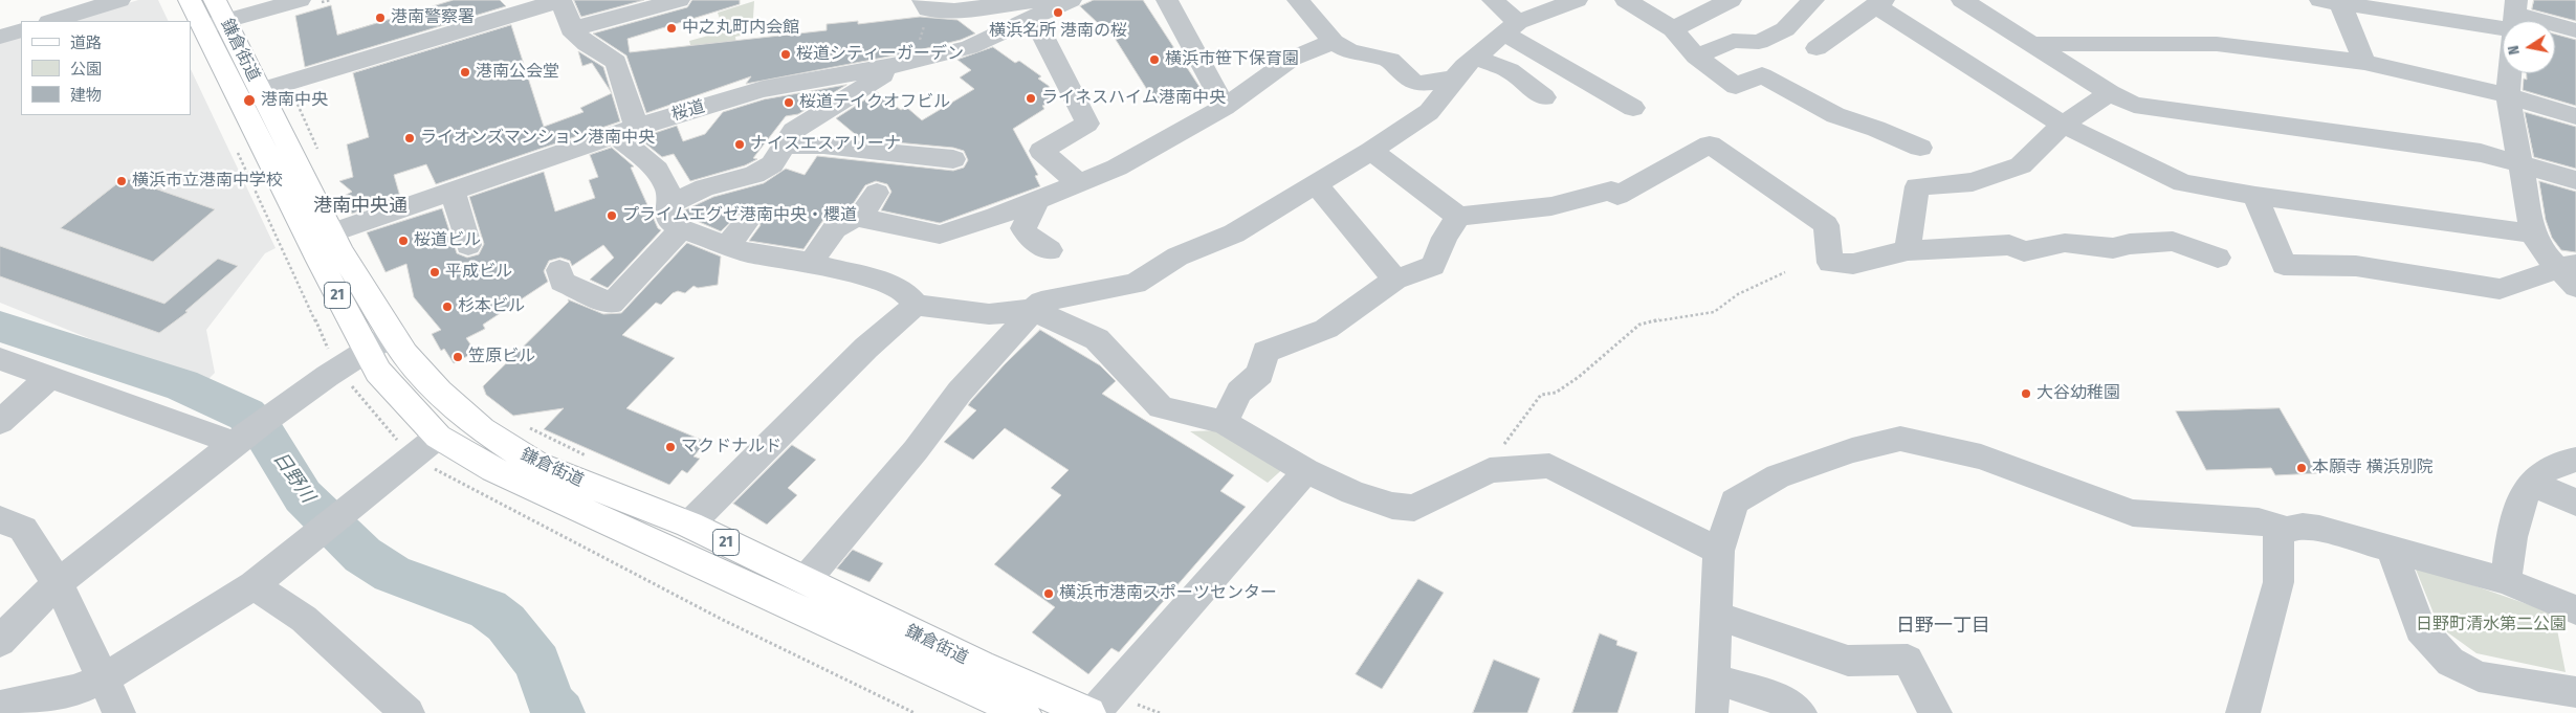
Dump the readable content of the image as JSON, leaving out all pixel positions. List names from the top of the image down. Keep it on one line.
{"streets":{"main road":["鎌倉街道","21"],"street":["桜道"]},"crossings":[["鎌倉街道","桜道"]],"districts":["港南中央通","日野一丁目"],"water":["日野川"],"parks":["日野町清水第二公園"],"places":["横浜名所 港南の桜","港南警察署","中之丸町内会館","桜道シティーガーデン","横浜市笹下保育園","港南公会堂","ライネスハイム港南中央","港南中央","桜道テイクオフビル","ライオンズマンション港南中央","ナイスエスアリーナ","横浜市立港南中学校","プライムエグゼ港南中央・櫻道","桜道ビル","平成ビル","杉本ビル","笠原ビル","大谷幼稚園","マクドナルド","本願寺 横浜別院","横浜市港南スポーツセンター"],"legend":["道路","公園","建物"],"north":"left"}
